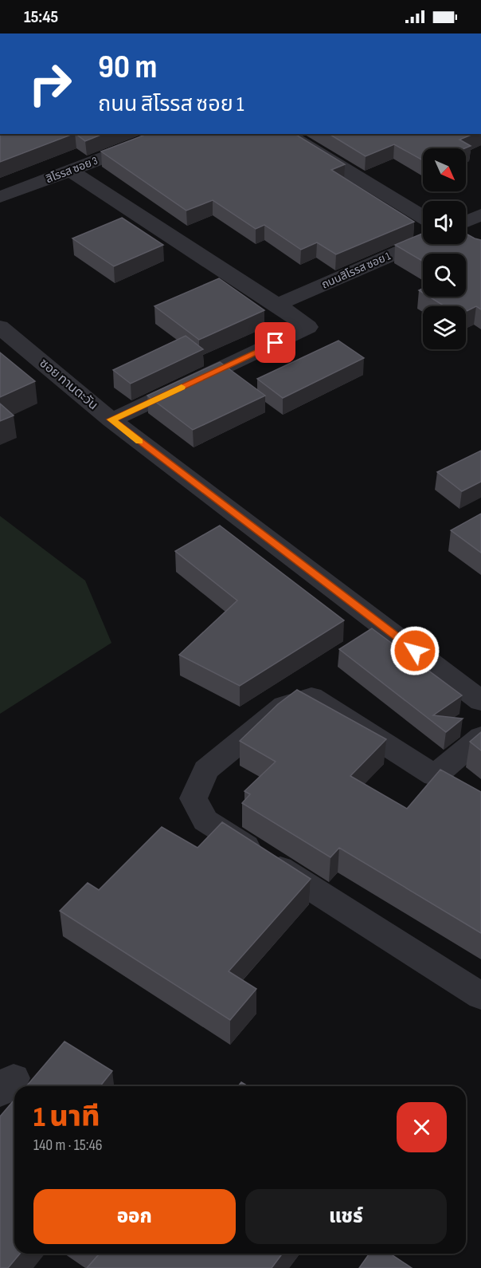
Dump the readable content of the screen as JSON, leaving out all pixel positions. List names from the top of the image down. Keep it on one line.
{"streets":{"street":["สิโรรส ซอย 3","ถนนสิโรรส ซอย 1","ซอย ทานตะวัน"]},"north":"bottom right","page":{"status":"15:45","turn":["90 m","ถนน สิโรรส ซอย 1"],"heading":["1 นาที","140 m · 15:46"],"buttons":["ออก","แชร์"]}}
